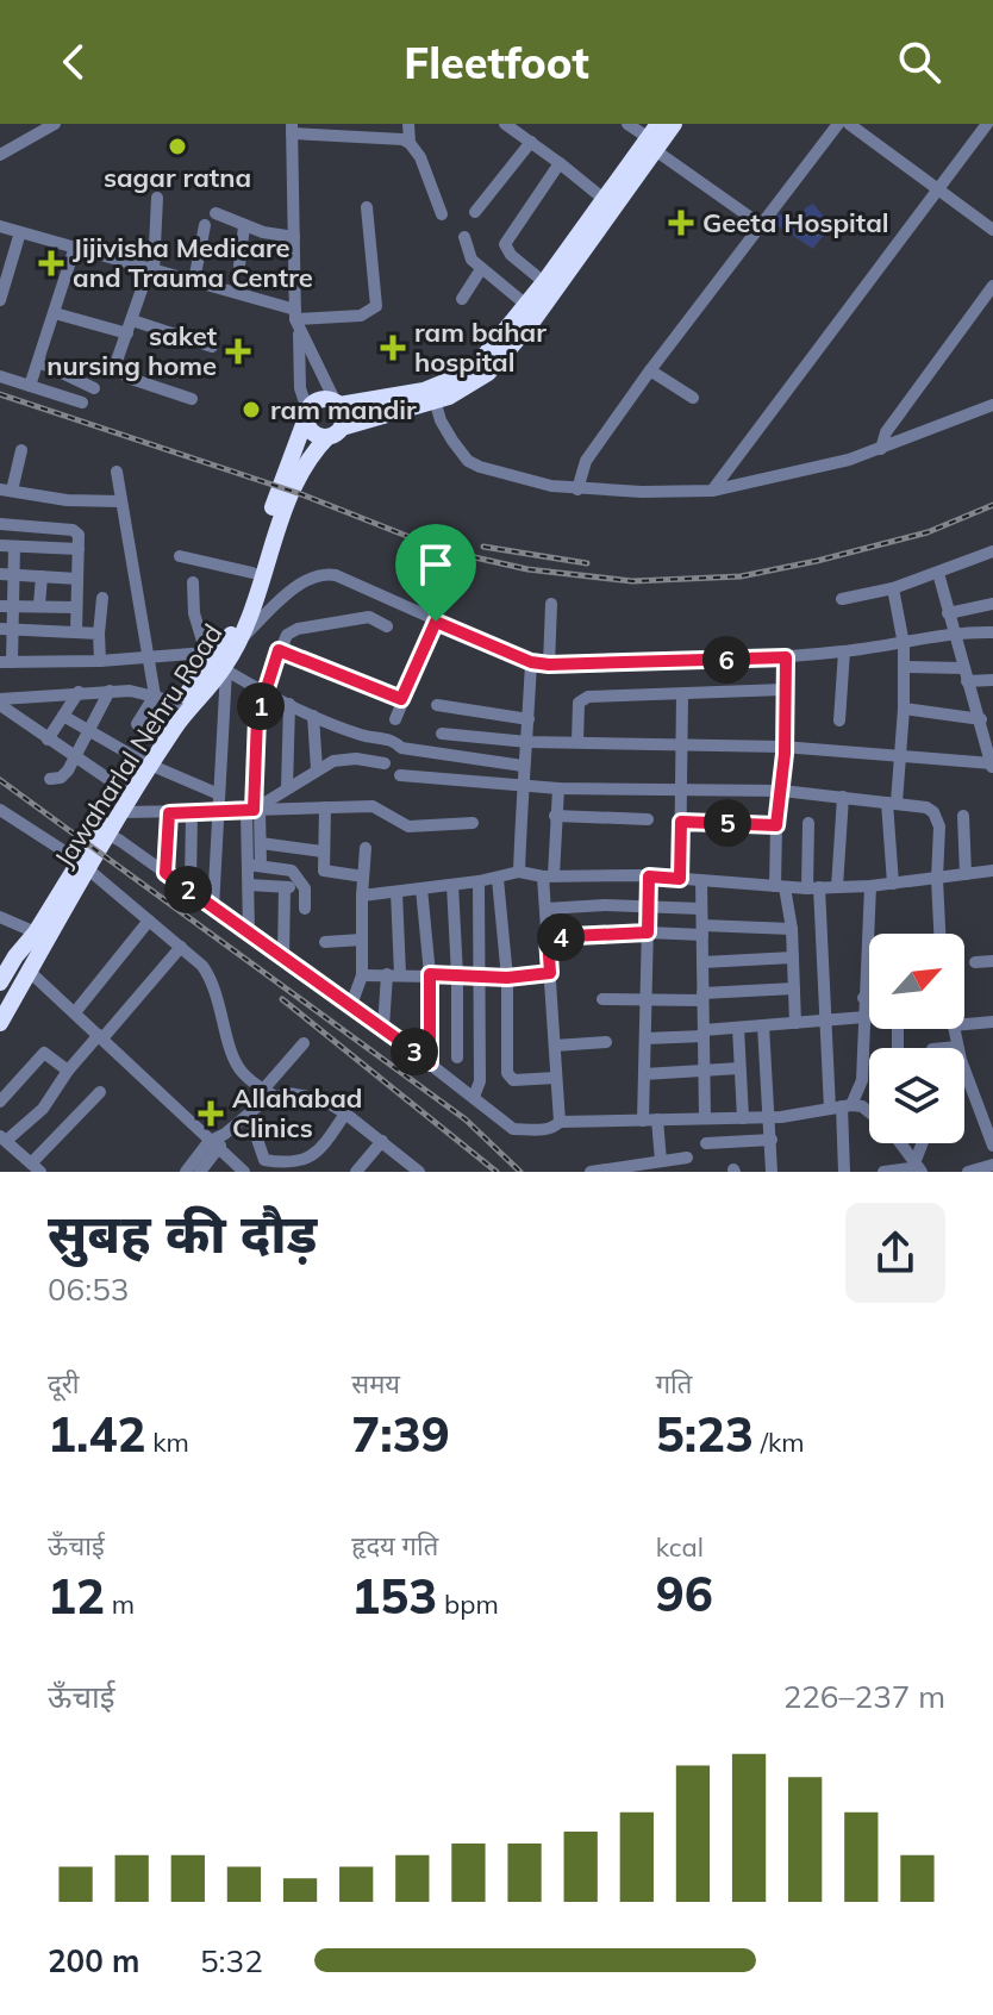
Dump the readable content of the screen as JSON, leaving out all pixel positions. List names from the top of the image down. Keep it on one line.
{"streets":{"highway":["Jawaharlal Nehru Road"]},"places":{"other":["sagar ratna","ram mandir"],"health":["Geeta Hospital","Jijivisha Medicare and Trauma Centre","ram bahar hospital","saket nursing home","Allahabad Clinics"]},"north":"top right","page":{"header":"Fleetfoot","pins":["6","1","5","2","4","3"],"heading":["सुबह की दौड़","06:53"],"stats":[["दूरी","1.42 km"],["समय","7:39"],["गति","5:23 /km"],["ऊँचाई","12 m"],["हृदय गति","153 bpm"],["kcal","96"]],"chart":["ऊँचाई","226–237 m"],"list":[{"name":"200 m","note":"5:32"}]}}
